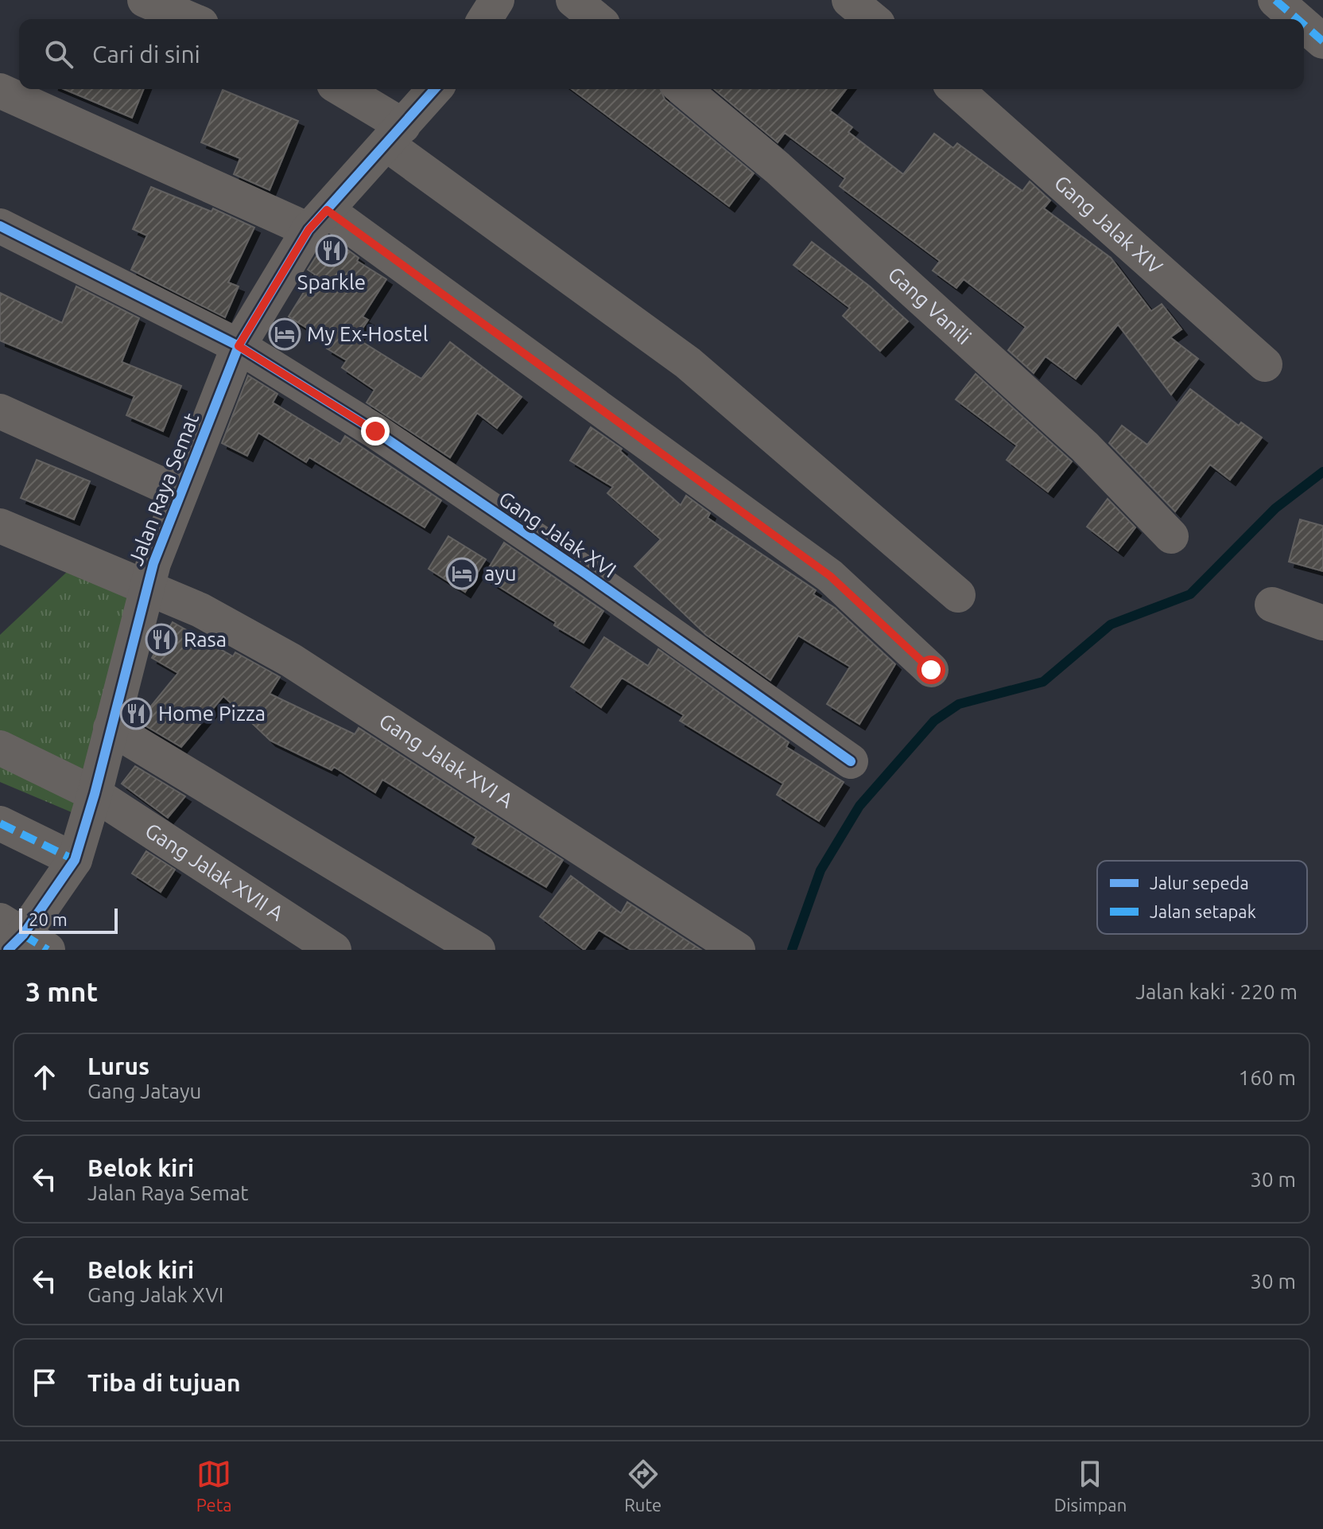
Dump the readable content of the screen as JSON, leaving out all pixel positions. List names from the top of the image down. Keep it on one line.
{"streets":{"street":["Gang Jalak XIV","Gang Vanili","Jalan Raya Semat","Gang Jalak XVI","Gang Jalak XVI A","Gang Jalak XVII A"]},"crossings":[["Jalan Raya Semat","Gang Jalak XVI"],["Jalan Raya Semat","Gang Jalak XVI A"],["Jalan Raya Semat","Gang Jalak XVII A"]],"places":{"restaurant":["Sparkle","Rasa","Home Pizza"],"hotel":["My Ex-Hostel","ayu"]},"legend":["Jalur sepeda","Jalan setapak"],"scale_bar":"20 m","page":{"search":"Cari di sini","scale":"20 m","heading":["3 mnt","Jalan kaki · 220 m"],"list":[["Lurus","Gang Jatayu","160 m"],["Belok kiri","Jalan Raya Semat","30 m"],["Belok kiri","Gang Jalak XVI","30 m"],"Tiba di tujuan"],"nav":["Peta","Rute","Disimpan"]}}
